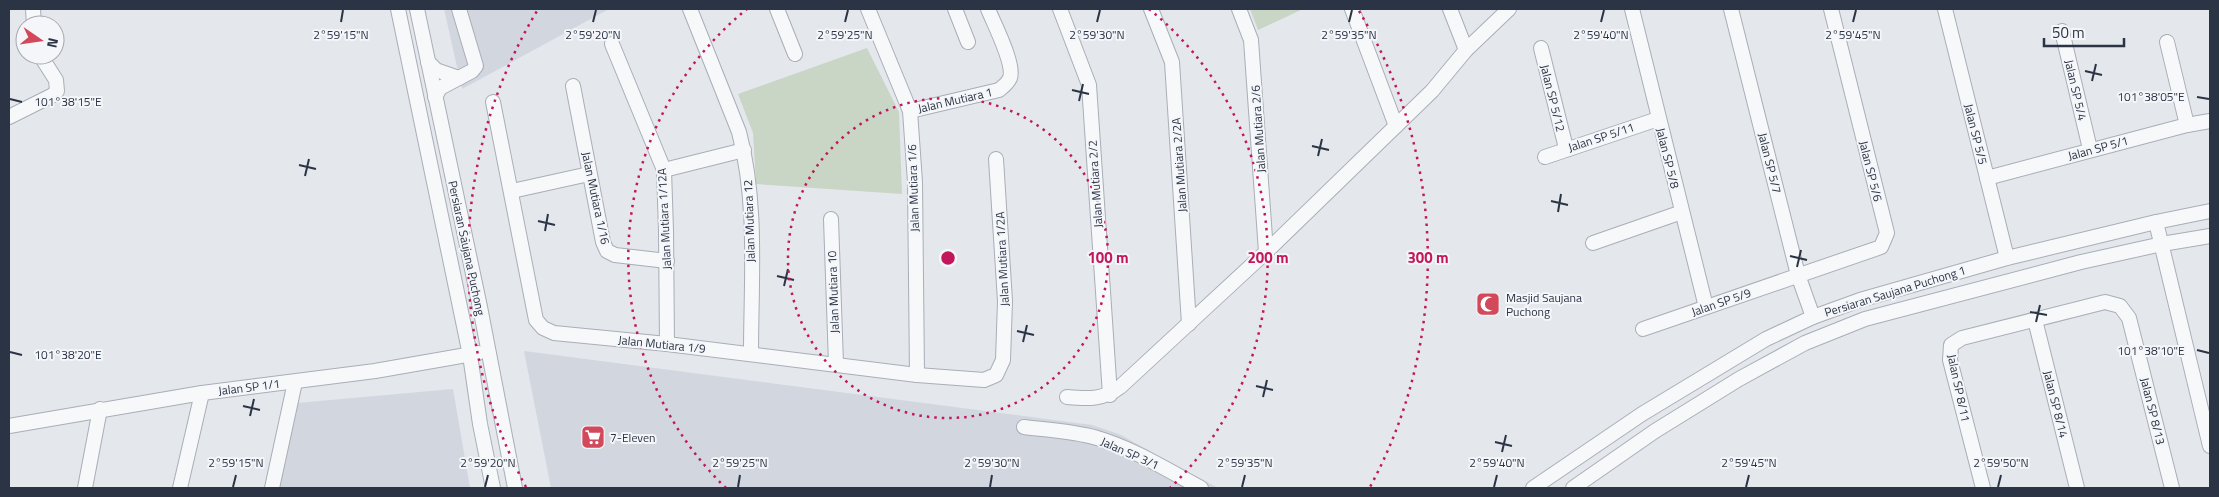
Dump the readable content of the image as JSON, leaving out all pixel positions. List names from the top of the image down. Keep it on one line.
{"streets":{"street":["Jalan SP 5/4","Jalan SP 5/12","Jalan Mutiara 1","Jalan Mutiara 2/6","Jalan SP 5/5","Jalan SP 5/11","Jalan SP 5/1","Jalan SP 5/8","Jalan SP 5/7","Jalan Mutiara 2/2A","Jalan SP 5/6","Jalan Mutiara 2/2","Jalan Mutiara 1/6","Jalan Mutiara 1/16","Jalan Mutiara 1/12A","Jalan Mutiara 12","Persiaran Saujana Puchong","Jalan Mutiara 1/2A","Persiaran Saujana Puchong 1","Jalan Mutiara 10","Jalan SP 5/9","Jalan Mutiara 1/9","Jalan SP 1/1","Jalan SP 8/11","Jalan SP 8/14","Jalan SP 8/13","Jalan SP 3/1"]},"crossings":[["Jalan SP 5/4","Jalan SP 5/1"],["Jalan SP 5/12","Jalan SP 5/11"],["Jalan Mutiara 1","Jalan Mutiara 1/6"],["Jalan SP 5/5","Jalan SP 5/1"],["Jalan SP 5/5","Persiaran Saujana Puchong 1"],["Jalan SP 5/11","Jalan SP 5/8"],["Jalan SP 5/8","Jalan SP 5/9"],["Jalan SP 5/7","Jalan SP 5/6"],["Jalan SP 5/7","Persiaran Saujana Puchong 1"],["Jalan SP 5/7","Jalan SP 5/9"],["Jalan SP 5/6","Jalan SP 5/9"],["Jalan Mutiara 1/6","Jalan Mutiara 1/9"],["Jalan Mutiara 1/16","Jalan Mutiara 1/12A"],["Jalan Mutiara 1/12A","Jalan Mutiara 1/9"],["Jalan Mutiara 12","Jalan Mutiara 1/9"],["Persiaran Saujana Puchong","Jalan SP 1/1"],["Jalan Mutiara 1/2A","Jalan Mutiara 1/9"],["Jalan Mutiara 10","Jalan Mutiara 1/9"],["Jalan SP 8/11","Jalan SP 8/14"],["Jalan SP 8/11","Jalan SP 8/13"],["Jalan SP 8/14","Jalan SP 8/13"]],"places":{"mosque":["Masjid Saujana Puchong"],"supermarket":["7-Eleven"]},"scale_bar":"50 m","north":"right","coordinates":["2°59'15\"N","2°59'20\"N","2°59'25\"N","2°59'30\"N","2°59'35\"N","2°59'40\"N","2°59'45\"N","101°38'05\"E","101°38'15\"E","101°38'10\"E","101°38'20\"E","2°59'50\"N"],"rings":["100 m","200 m","300 m"]}
